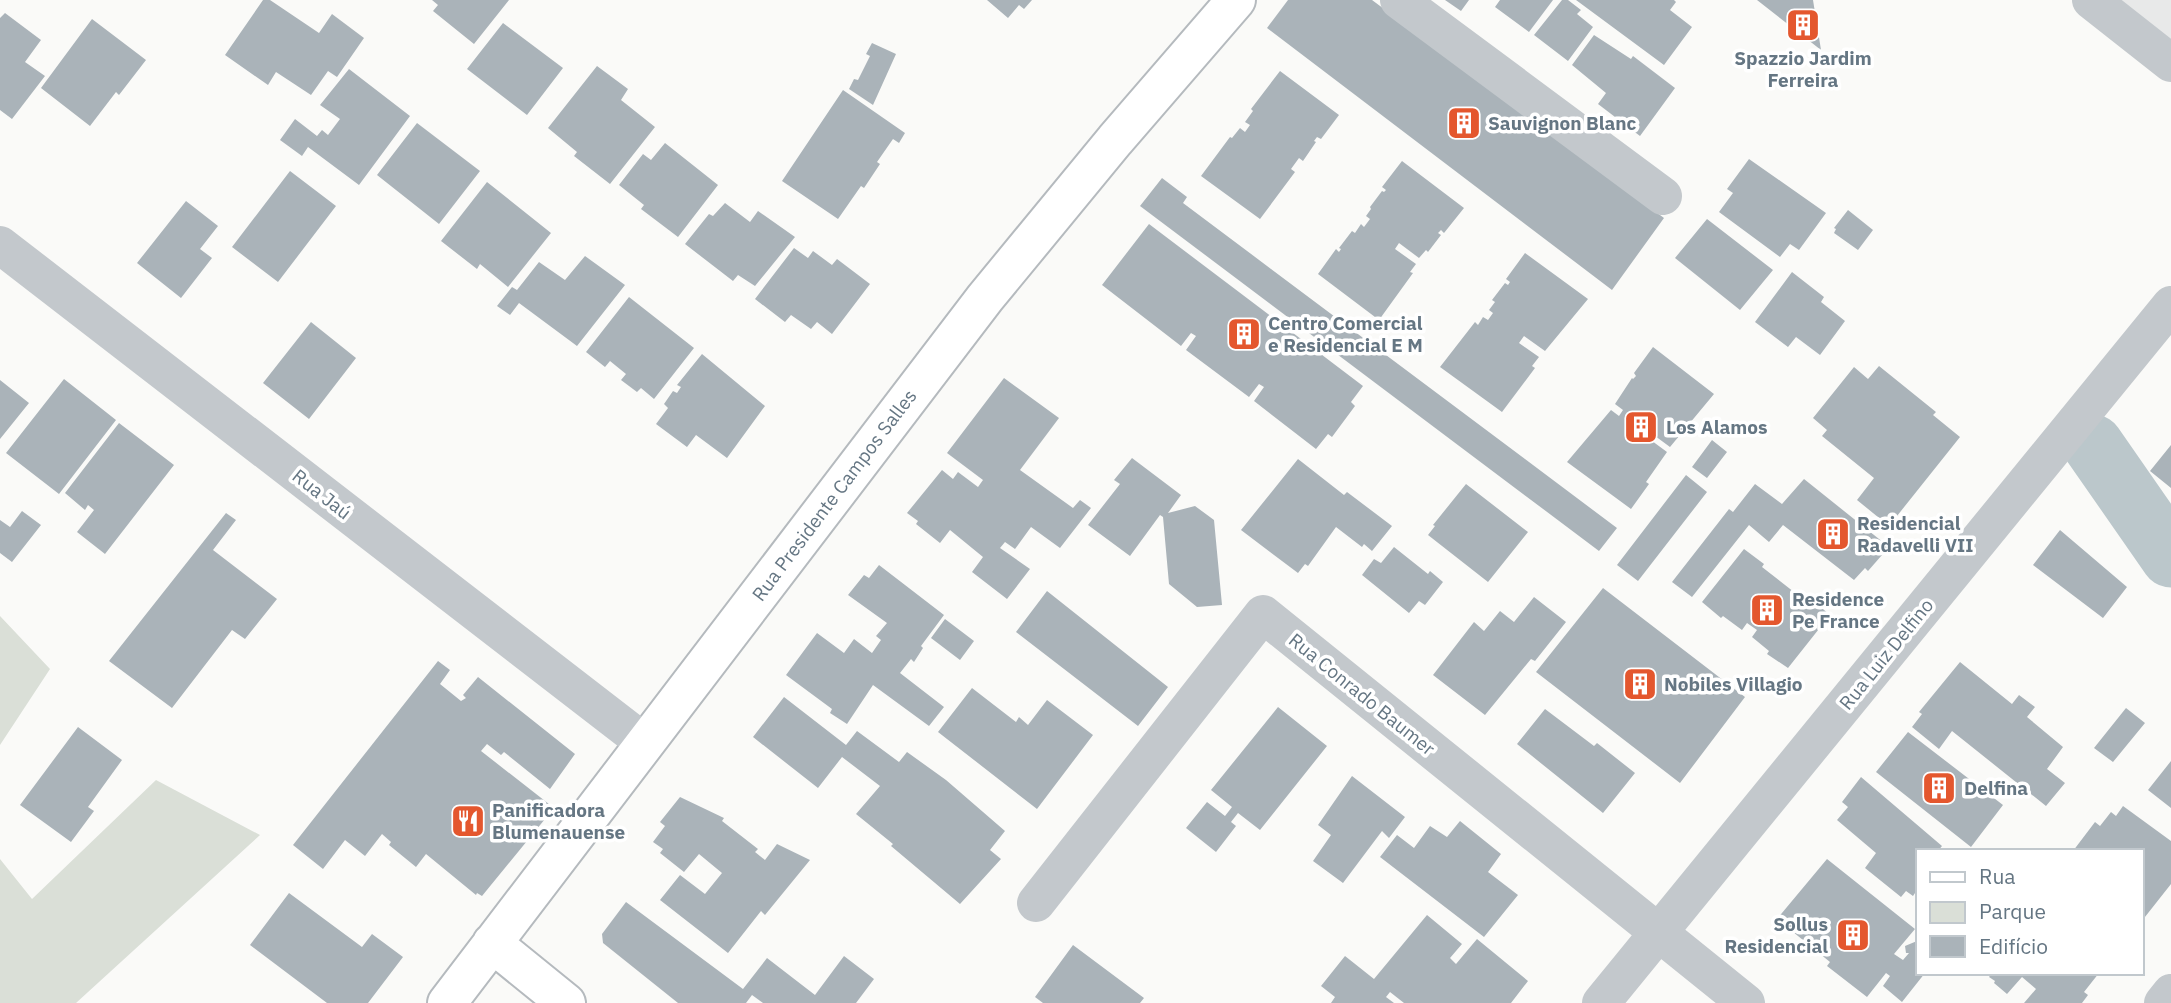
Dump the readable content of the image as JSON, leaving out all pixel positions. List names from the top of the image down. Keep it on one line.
{"streets":{"main road":["Rua Presidente Campos Salles"],"street":["Rua Jaú","Rua Luiz Delfino","Rua Conrado Baumer"]},"crossings":[["Rua Jaú","Rua Presidente Campos Salles"],["Rua Luiz Delfino","Rua Conrado Baumer"]],"places":{"building":["Spazzio Jardim Ferreira","Sauvignon Blanc","Centro Comercial e Residencial E M","Los Alamos","Residencial Radavelli VII","Residence Pe France","Nobiles Villagio","Delfina","Sollus Residencial"],"restaurant":["Panificadora Blumenauense"]},"legend":["Rua","Parque","Edifício"]}
